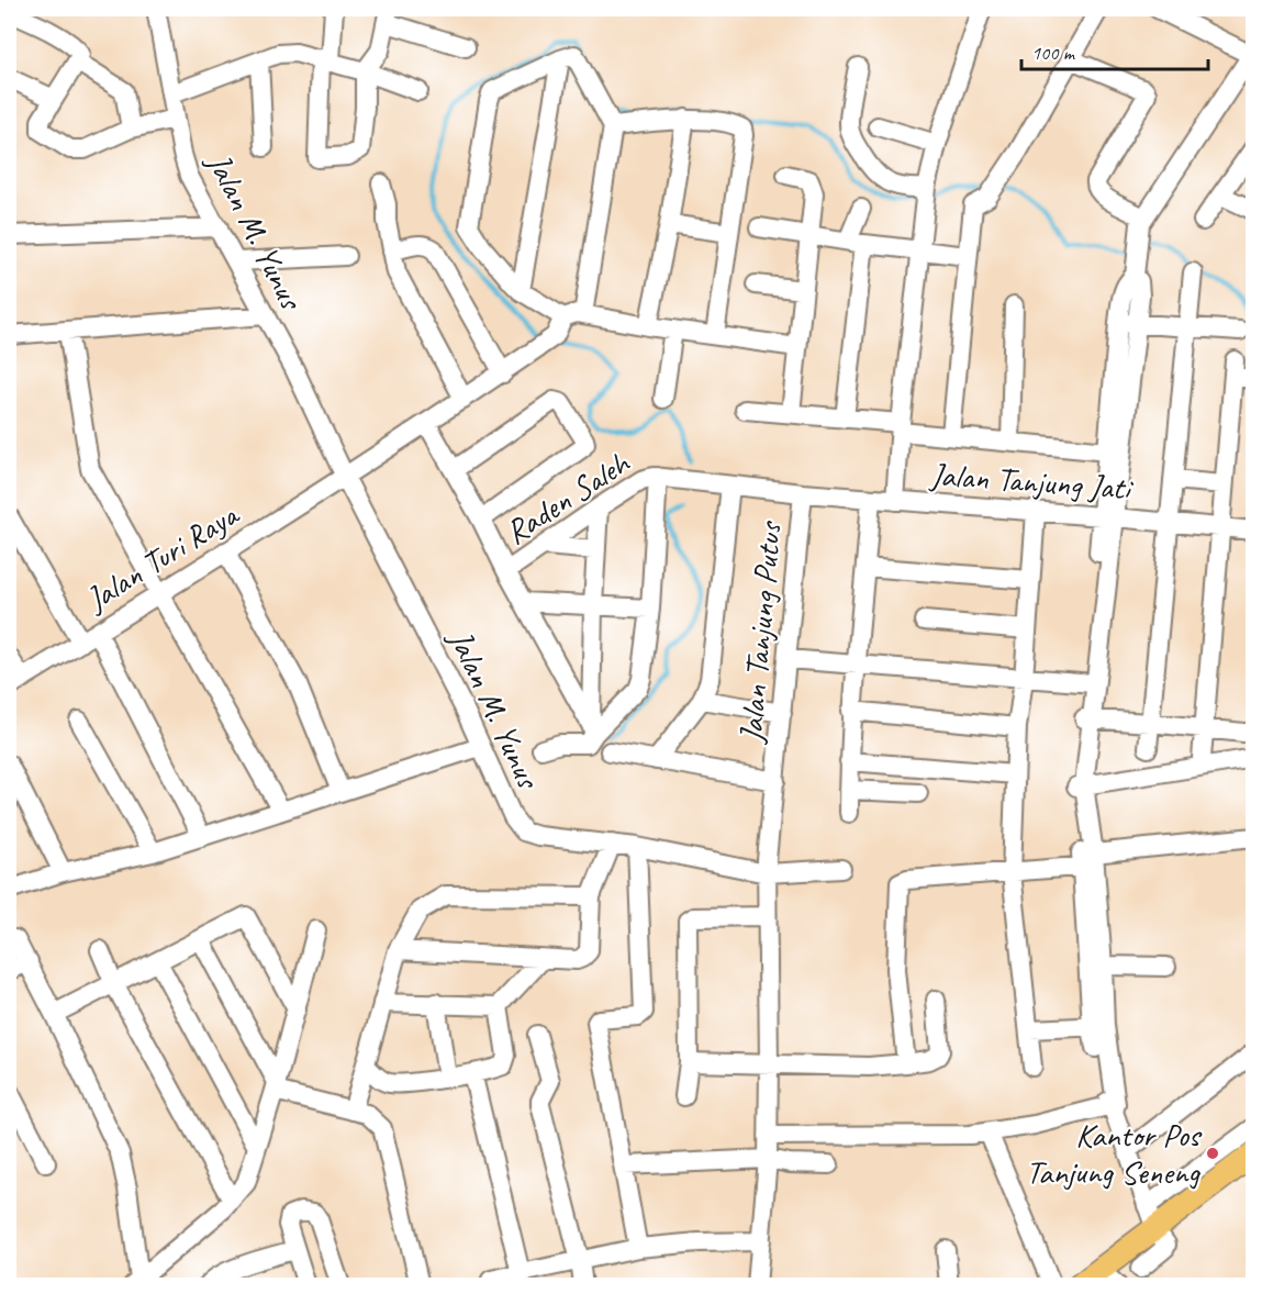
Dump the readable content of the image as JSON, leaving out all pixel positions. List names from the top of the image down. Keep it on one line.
{"streets":{"street":["Jalan M. Yunus","Jalan Tanjung Jati","Raden Saleh","Jalan Turi Raya","Jalan Tanjung Putus"]},"crossings":[["Jalan M. Yunus","Jalan Turi Raya"],["Jalan M. Yunus","Jalan Tanjung Putus"],["Jalan Tanjung Jati","Jalan Tanjung Putus"],["Raden Saleh","Jalan Turi Raya"],["Raden Saleh","Jalan Tanjung Putus"]],"places":["Kantor Pos Tanjung Seneng"],"scale_bar":"100 m"}
